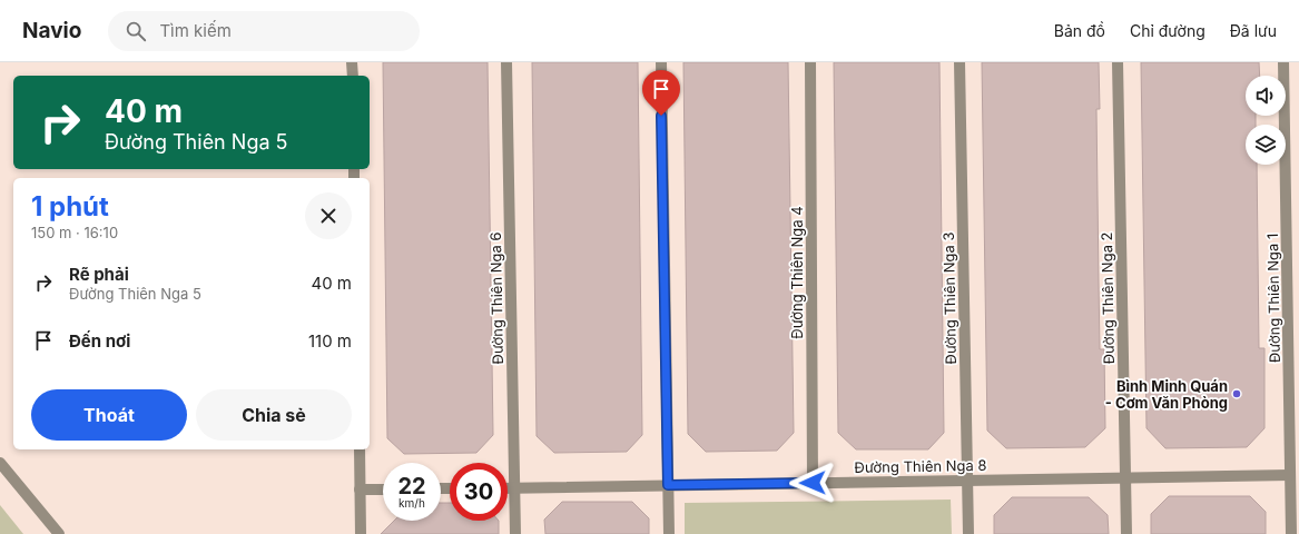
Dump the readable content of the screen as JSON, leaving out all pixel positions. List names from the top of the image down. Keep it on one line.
{"streets":{"street":["Đường Thiên Nga 4","Đường Thiên Nga 6","Đường Thiên Nga 3","Đường Thiên Nga 2","Đường Thiên Nga 1","Đường Thiên Nga 8"]},"crossings":[["Đường Thiên Nga 4","Đường Thiên Nga 8"],["Đường Thiên Nga 6","Đường Thiên Nga 8"],["Đường Thiên Nga 3","Đường Thiên Nga 8"],["Đường Thiên Nga 2","Đường Thiên Nga 8"],["Đường Thiên Nga 1","Đường Thiên Nga 8"]],"places":["Bình Minh Quán - Cơm Văn Phòng"],"page":{"header":"Navio","search":"Tìm kiếm","nav":["Bản đồ","Chỉ đường","Đã lưu"],"turn":["40 m","Đường Thiên Nga 5"],"heading":["1 phút","150 m · 16:10"],"list":[{"name":"Rẽ phải","note":"Đường Thiên Nga 5","value":"40 m"},{"name":"Đến nơi","value":"110 m"}],"buttons":["Thoát","Chia sẻ"],"speed":"22 km/h","limit":"30"}}
